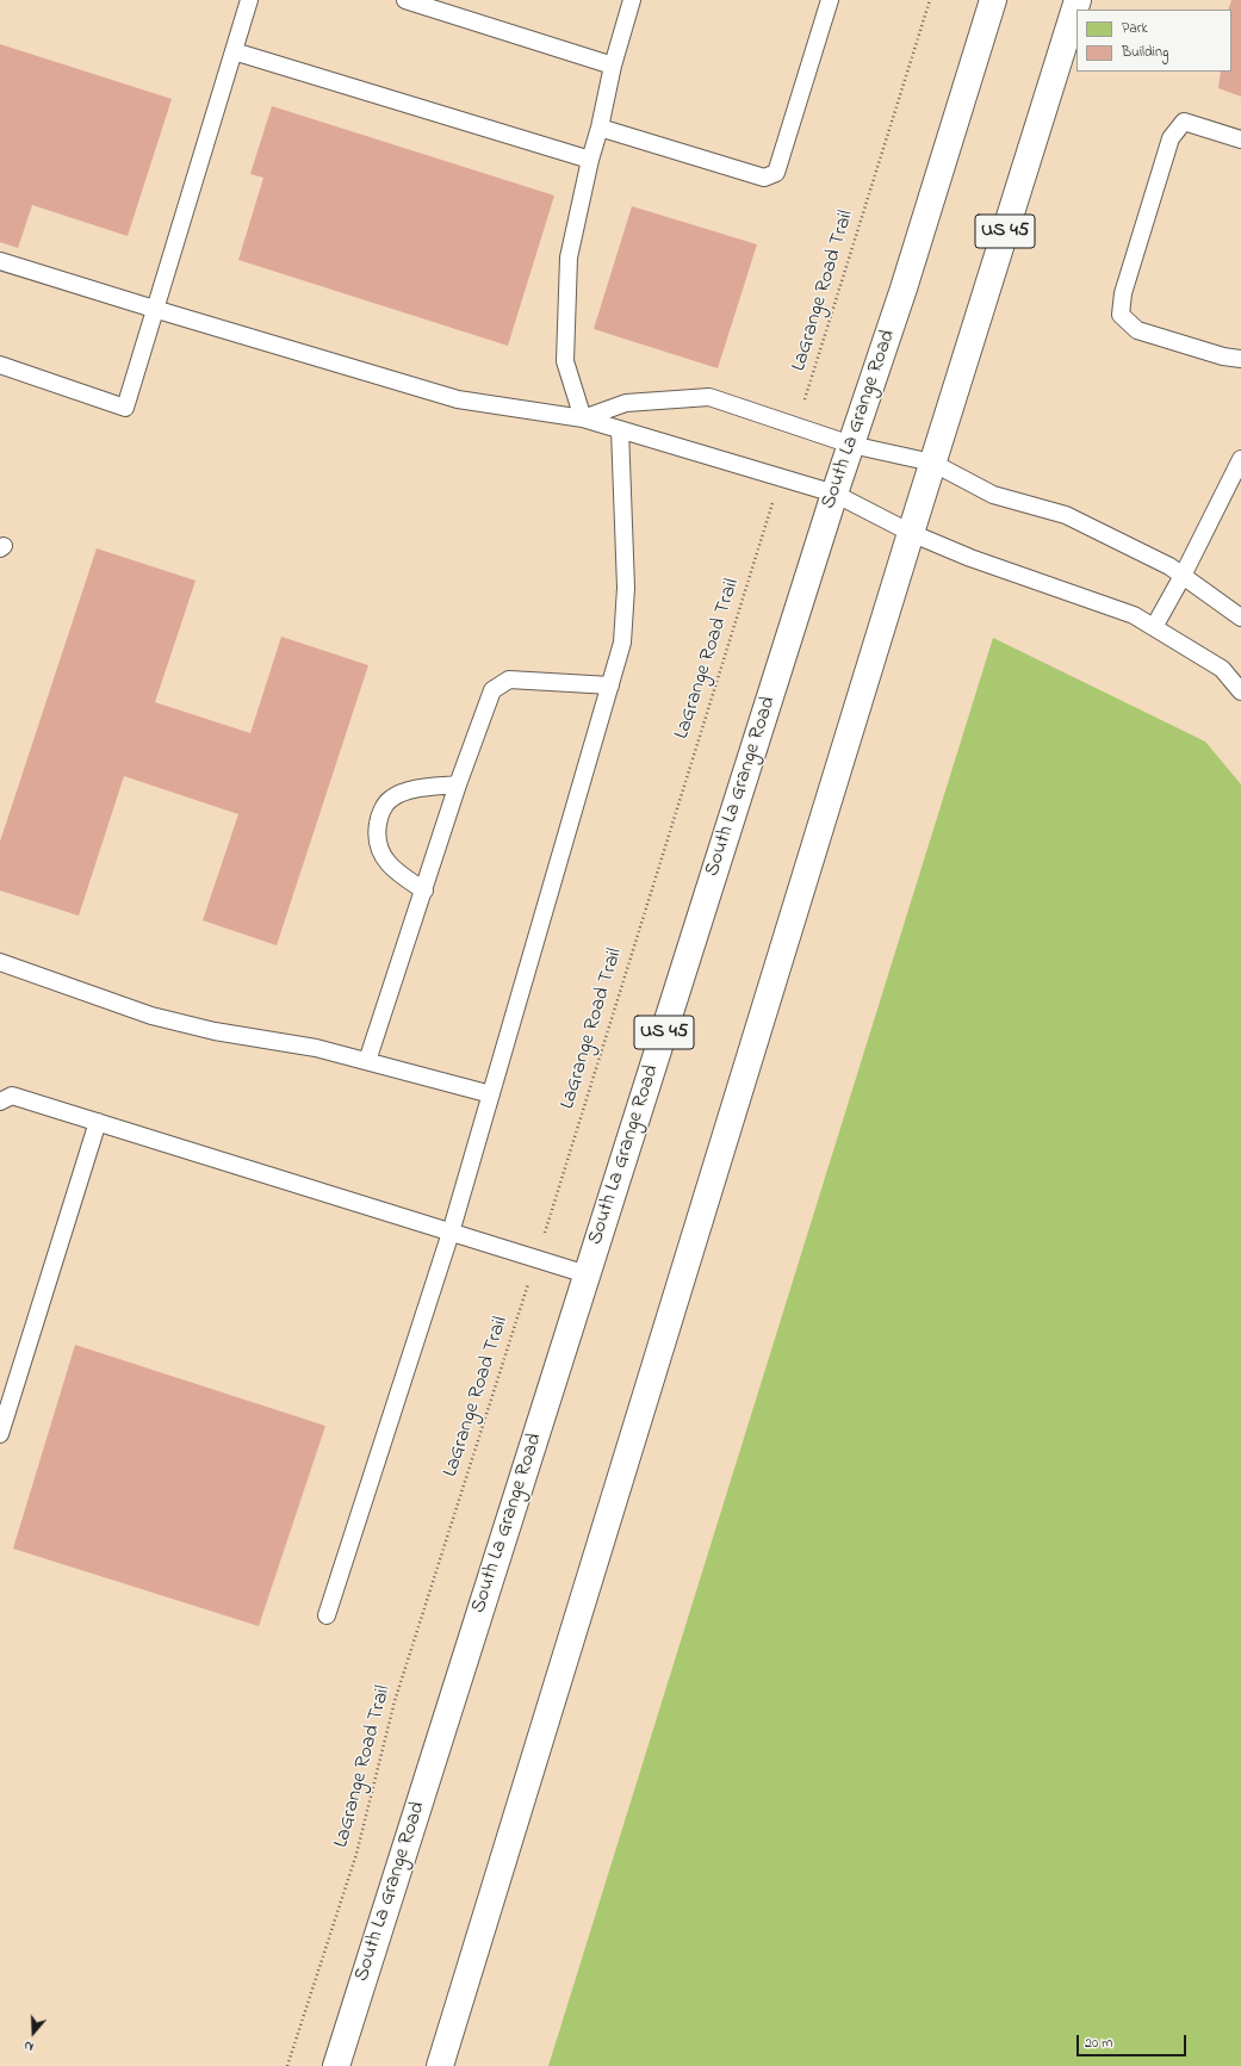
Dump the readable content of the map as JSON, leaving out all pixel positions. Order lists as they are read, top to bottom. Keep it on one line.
{"streets":{"highway":["US 45","South La Grange Road"],"path":["LaGrange Road Trail"]},"legend":["Park","Building"],"scale_bar":"20 m","north":"bottom"}
